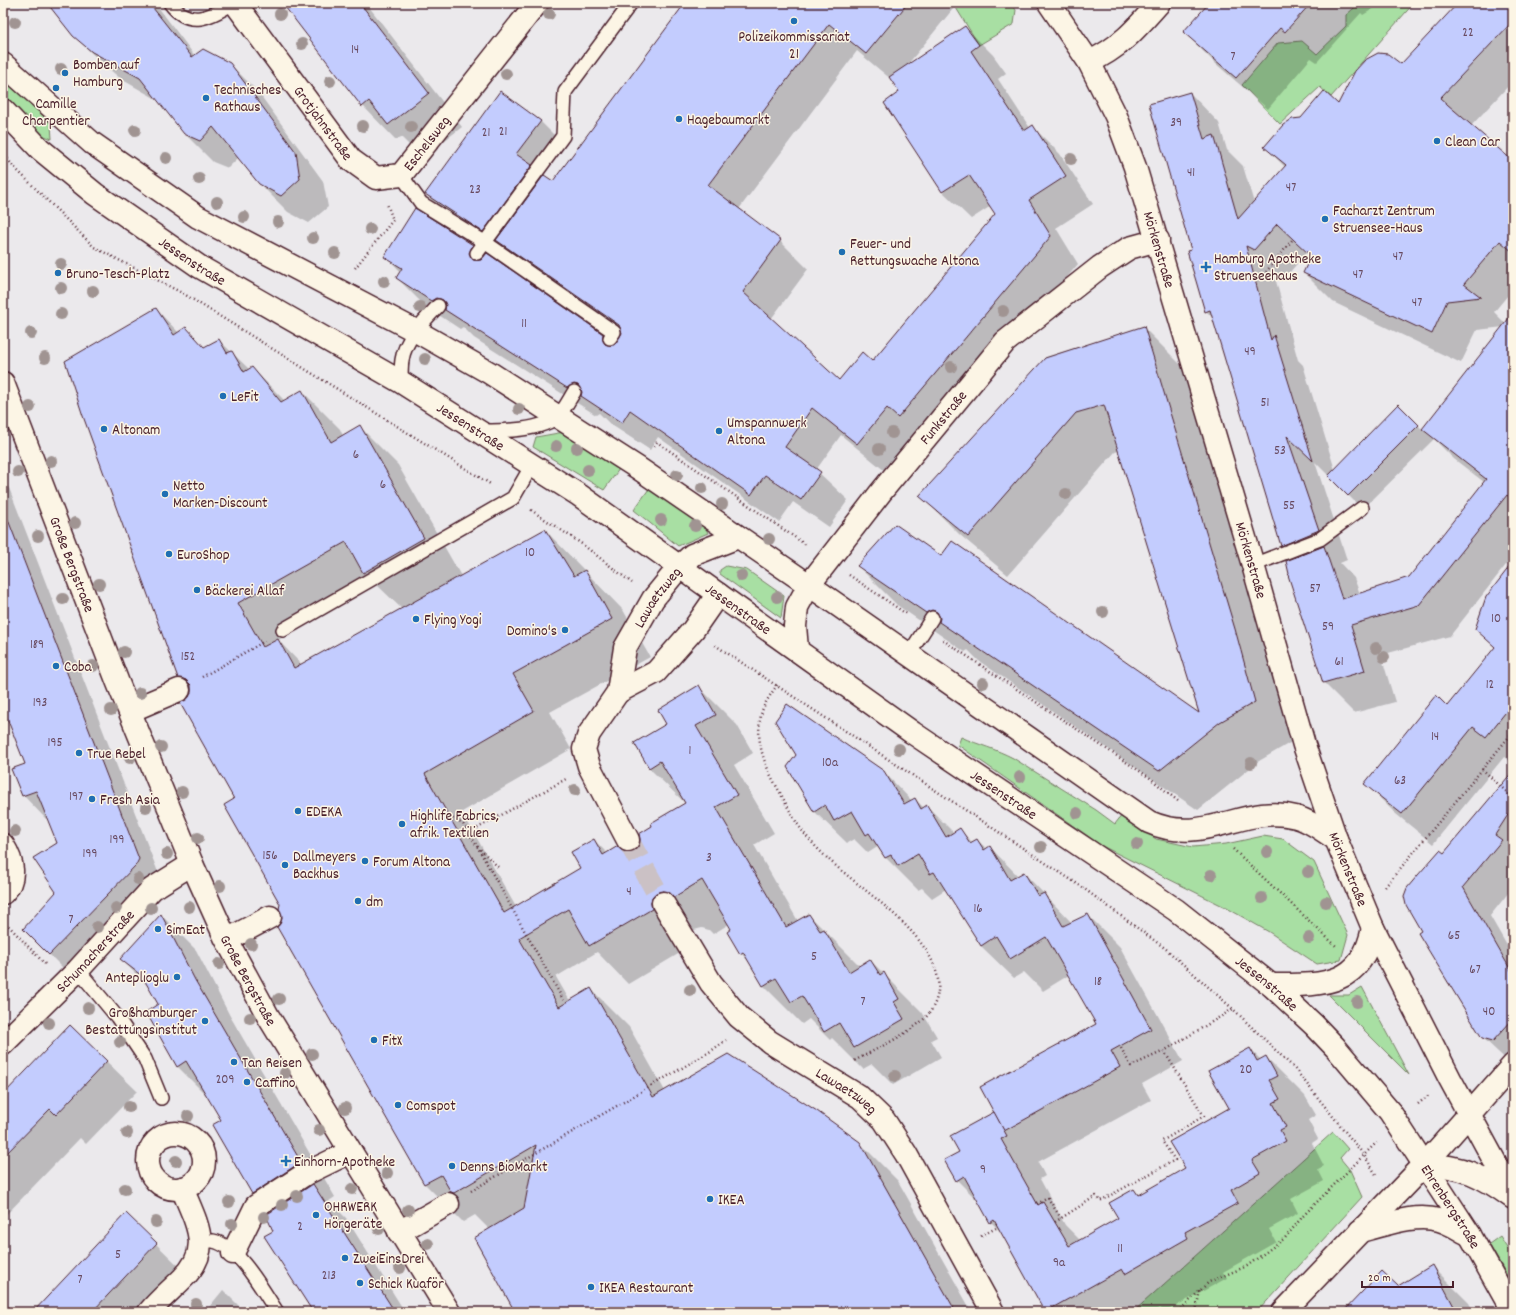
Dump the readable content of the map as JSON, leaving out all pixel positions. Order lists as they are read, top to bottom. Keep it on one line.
{"streets":{"street":["Grotjahnstraße","Eschelsweg","Mörkenstraße","Jessenstraße","Funkstraße","Große Bergstraße","Lawaetzweg","Schumacherstraße","Ehrenbergstraße"]},"crossings":[["Grotjahnstraße","Eschelsweg"],["Mörkenstraße","Funkstraße"],["Mörkenstraße","Ehrenbergstraße"],["Jessenstraße","Funkstraße"],["Jessenstraße","Lawaetzweg"],["Jessenstraße","Ehrenbergstraße"],["Große Bergstraße","Schumacherstraße"]],"places":{"other":["Polizeikommissariat 21","Bomben auf Hamburg","Camille Charpentier","Technisches Rathaus","Hagebaumarkt","Clean Car","Facharzt Zentrum Struensee-Haus","Feuer- und Rettungswache Altona","Bruno-Tesch-Platz","LeFit","Altonam","Umspannwerk Altona","Netto Marken-Discount","EuroShop","Bäckerei Allaf","Flying Yogi","Domino's","Coba","True Rebel","Fresh Asia","EDEKA","Highlife Fabrics, afrik. Textilien","Forum Altona","Dallmeyers Backhus","dm","SimEat","Anteplioglu","Großhamburger Bestattungsinstitut","FitX","Tan Reisen","Caffino","Comspot","Denns BioMarkt","IKEA","OHRWERK Hörgeräte","ZweiEinsDrei","Schick Kuaför","IKEA Restaurant"],"health":["Hamburg Apotheke Struenseehaus","Einhorn-Apotheke"]},"house_numbers":["22","14","7","39","21","21","41","47","23","47","47","47","11","49","51","53","6","6","55","10","57","10","59","189","152","61","12","193","14","195","1","10a","63","197","199","199","156","3","4","16","7","65","5","67","18","7","40","20","209","9","2","11","5","9a","213","7"],"scale_bar":"20 m"}
